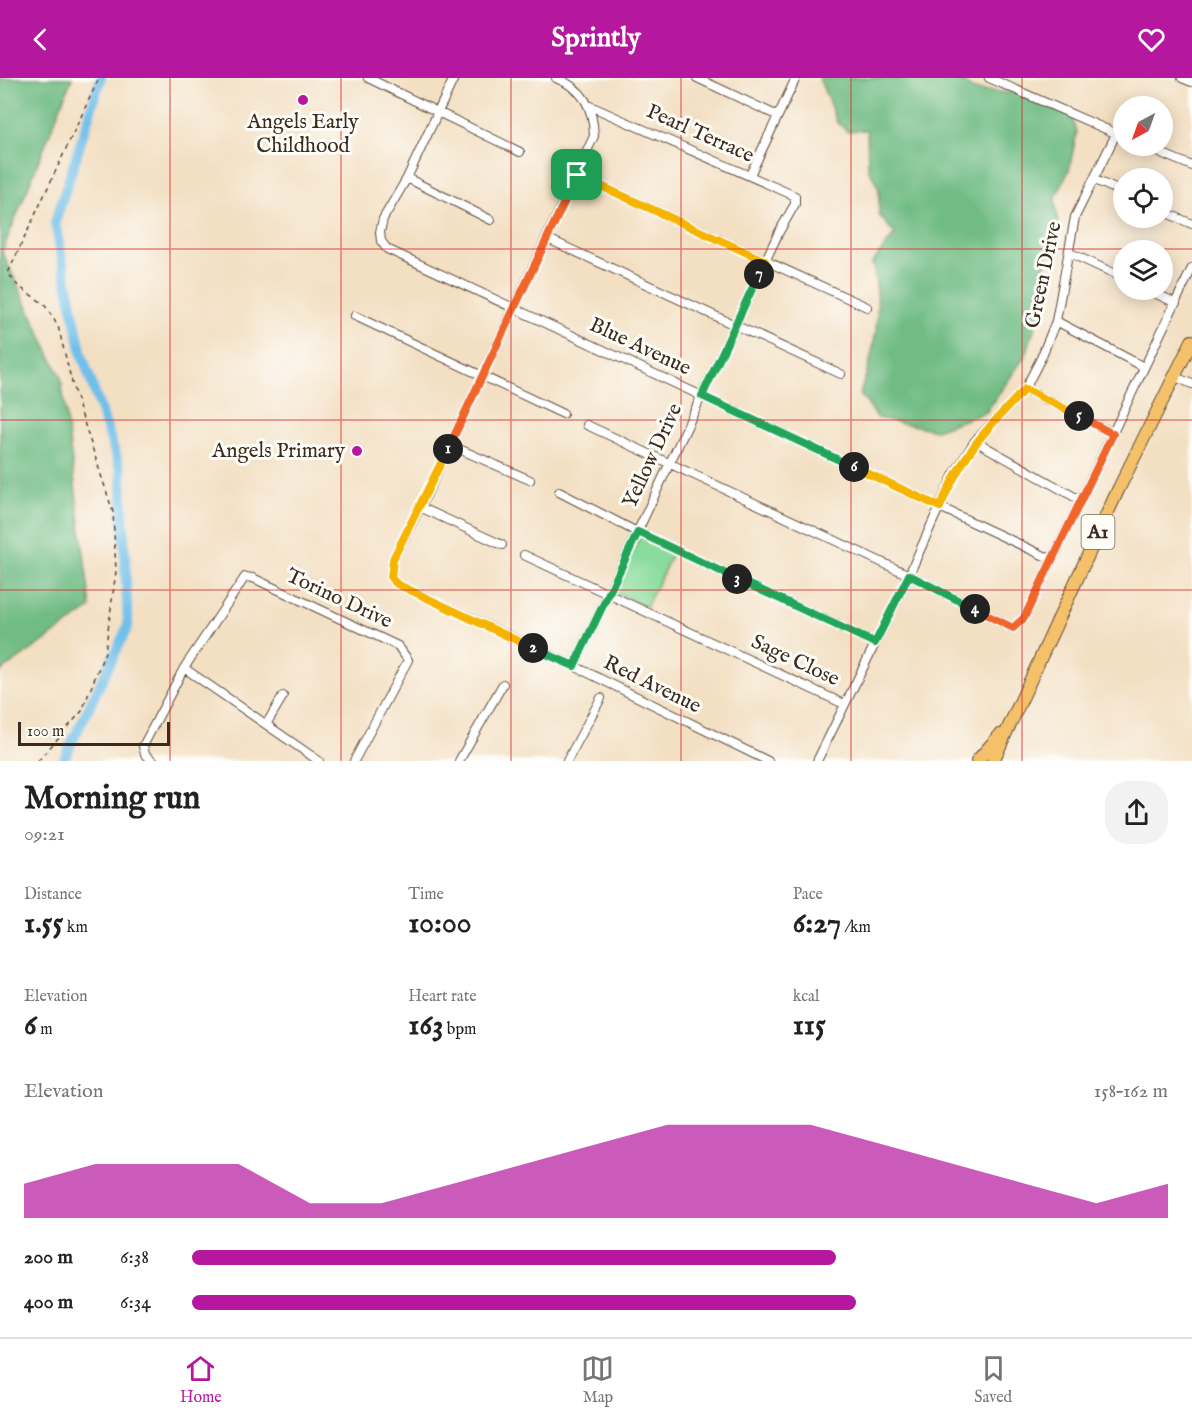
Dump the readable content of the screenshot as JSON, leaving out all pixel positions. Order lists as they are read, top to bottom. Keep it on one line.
{"streets":{"main road":["A1"],"street":["Pearl Terrace","Green Drive","Blue Avenue","Yellow Drive","Torino Drive","Sage Close","Red Avenue"]},"crossings":[["Pearl Terrace","Yellow Drive"],["Green Drive","Blue Avenue"],["Green Drive","Sage Close"],["Blue Avenue","Yellow Drive"],["Yellow Drive","Sage Close"],["Yellow Drive","Red Avenue"]],"places":["Angels Early Childhood","Angels Primary"],"scale_bar":"100 m","north":"bottom left","page":{"header":"Sprintly","pins":["7","5","1","6","3","4","2"],"scale":"100 m","heading":["Morning run","09:21"],"stats":[["Distance","1.55 km"],["Time","10:00"],["Pace","6:27 /km"],["Elevation","6 m"],["Heart rate","163 bpm"],["kcal","115"]],"chart":["Elevation","158–162 m"],"list":[{"name":"200 m","note":"6:38"},{"name":"400 m","note":"6:34"}],"tabs":["Home","Map","Saved"]}}
